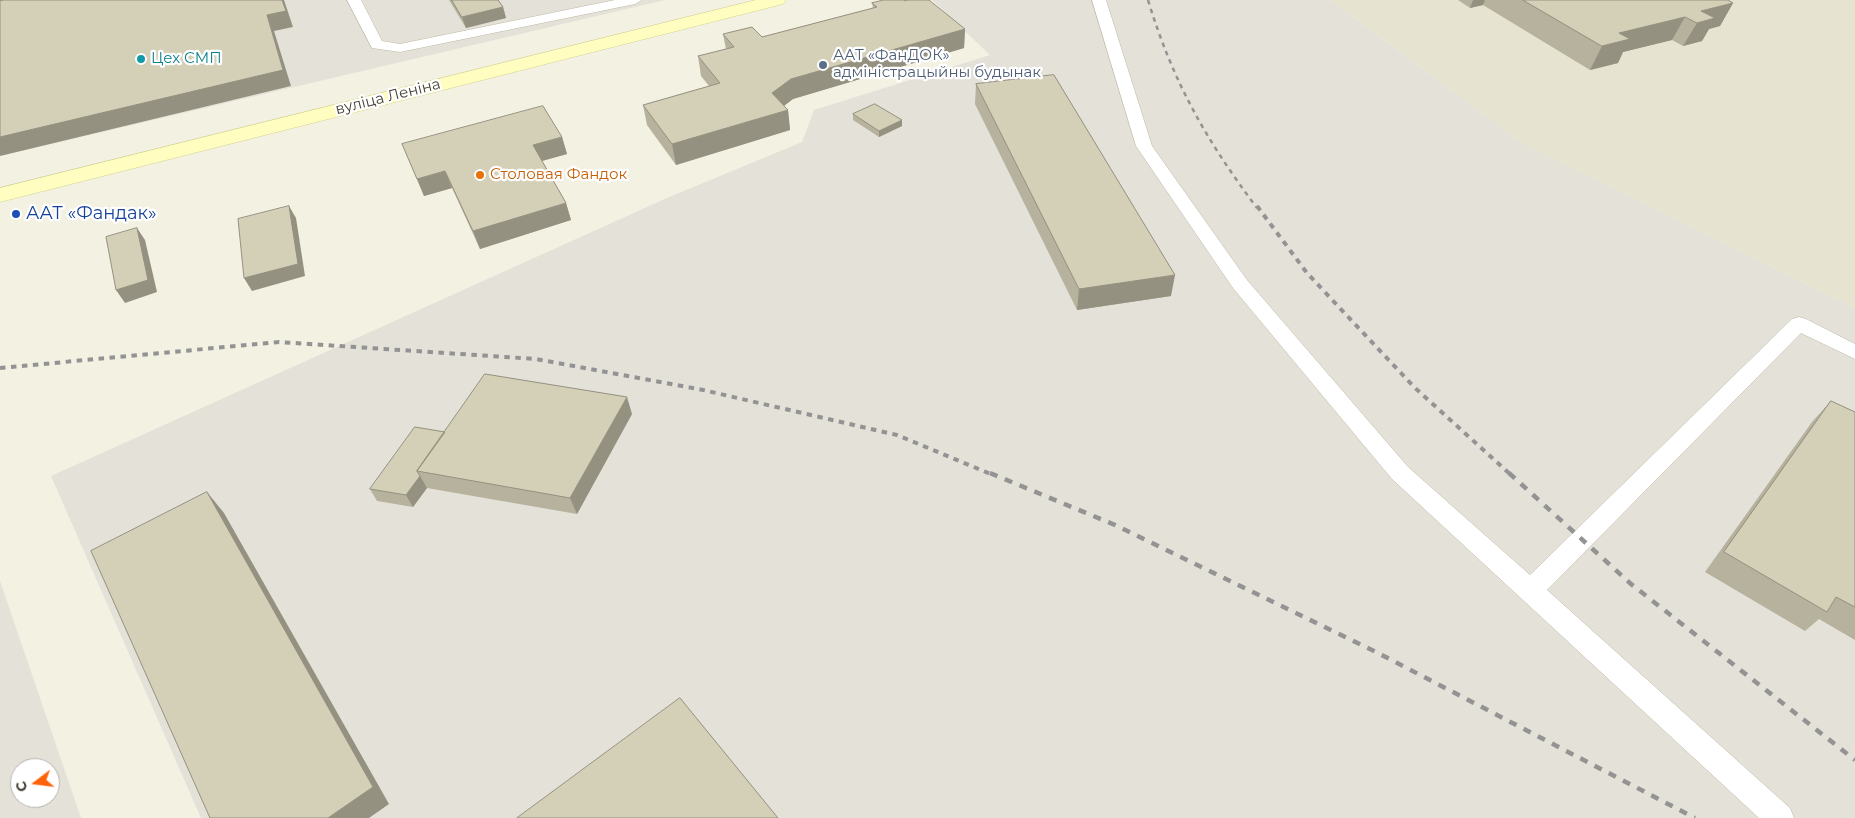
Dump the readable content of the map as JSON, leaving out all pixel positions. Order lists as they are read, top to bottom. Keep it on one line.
{"streets":{"main road":["вуліца Леніна"]},"places":["Цех СМП","ААТ «ФанДОК» адміністрацыйны будынак","Столовая Фандок","ААТ «Фандак»"],"north":"left"}
